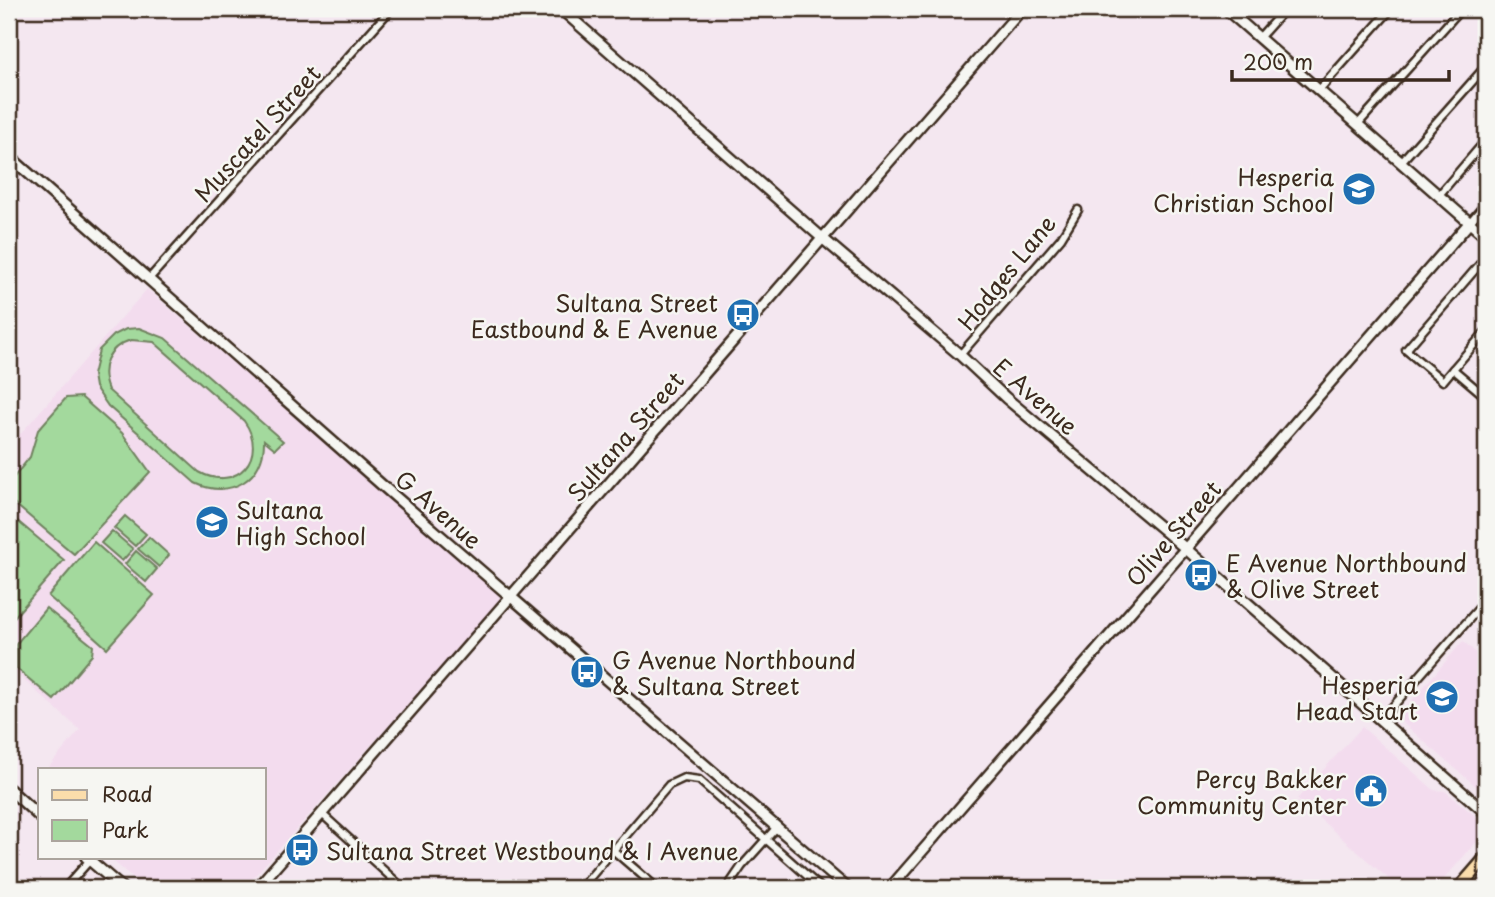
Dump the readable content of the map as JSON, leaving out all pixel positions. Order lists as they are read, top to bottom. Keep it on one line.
{"streets":{"street":["Muscatel Street","Hodges Lane","E Avenue","Sultana Street","G Avenue","Olive Street"]},"crossings":[["Muscatel Street","G Avenue"],["Hodges Lane","E Avenue"],["E Avenue","Sultana Street"],["E Avenue","Olive Street"],["Sultana Street","G Avenue"]],"places":{"school or university":["Hesperia Christian School","Sultana High School","Hesperia Head Start"],"bus stop":["Sultana Street Eastbound & E Avenue","E Avenue Northbound & Olive Street","G Avenue Northbound & Sultana Street","Sultana Street Westbound & I Avenue"],"public building":["Percy Bakker Community Center"]},"legend":["Road","Park"],"scale_bar":"200 m"}
